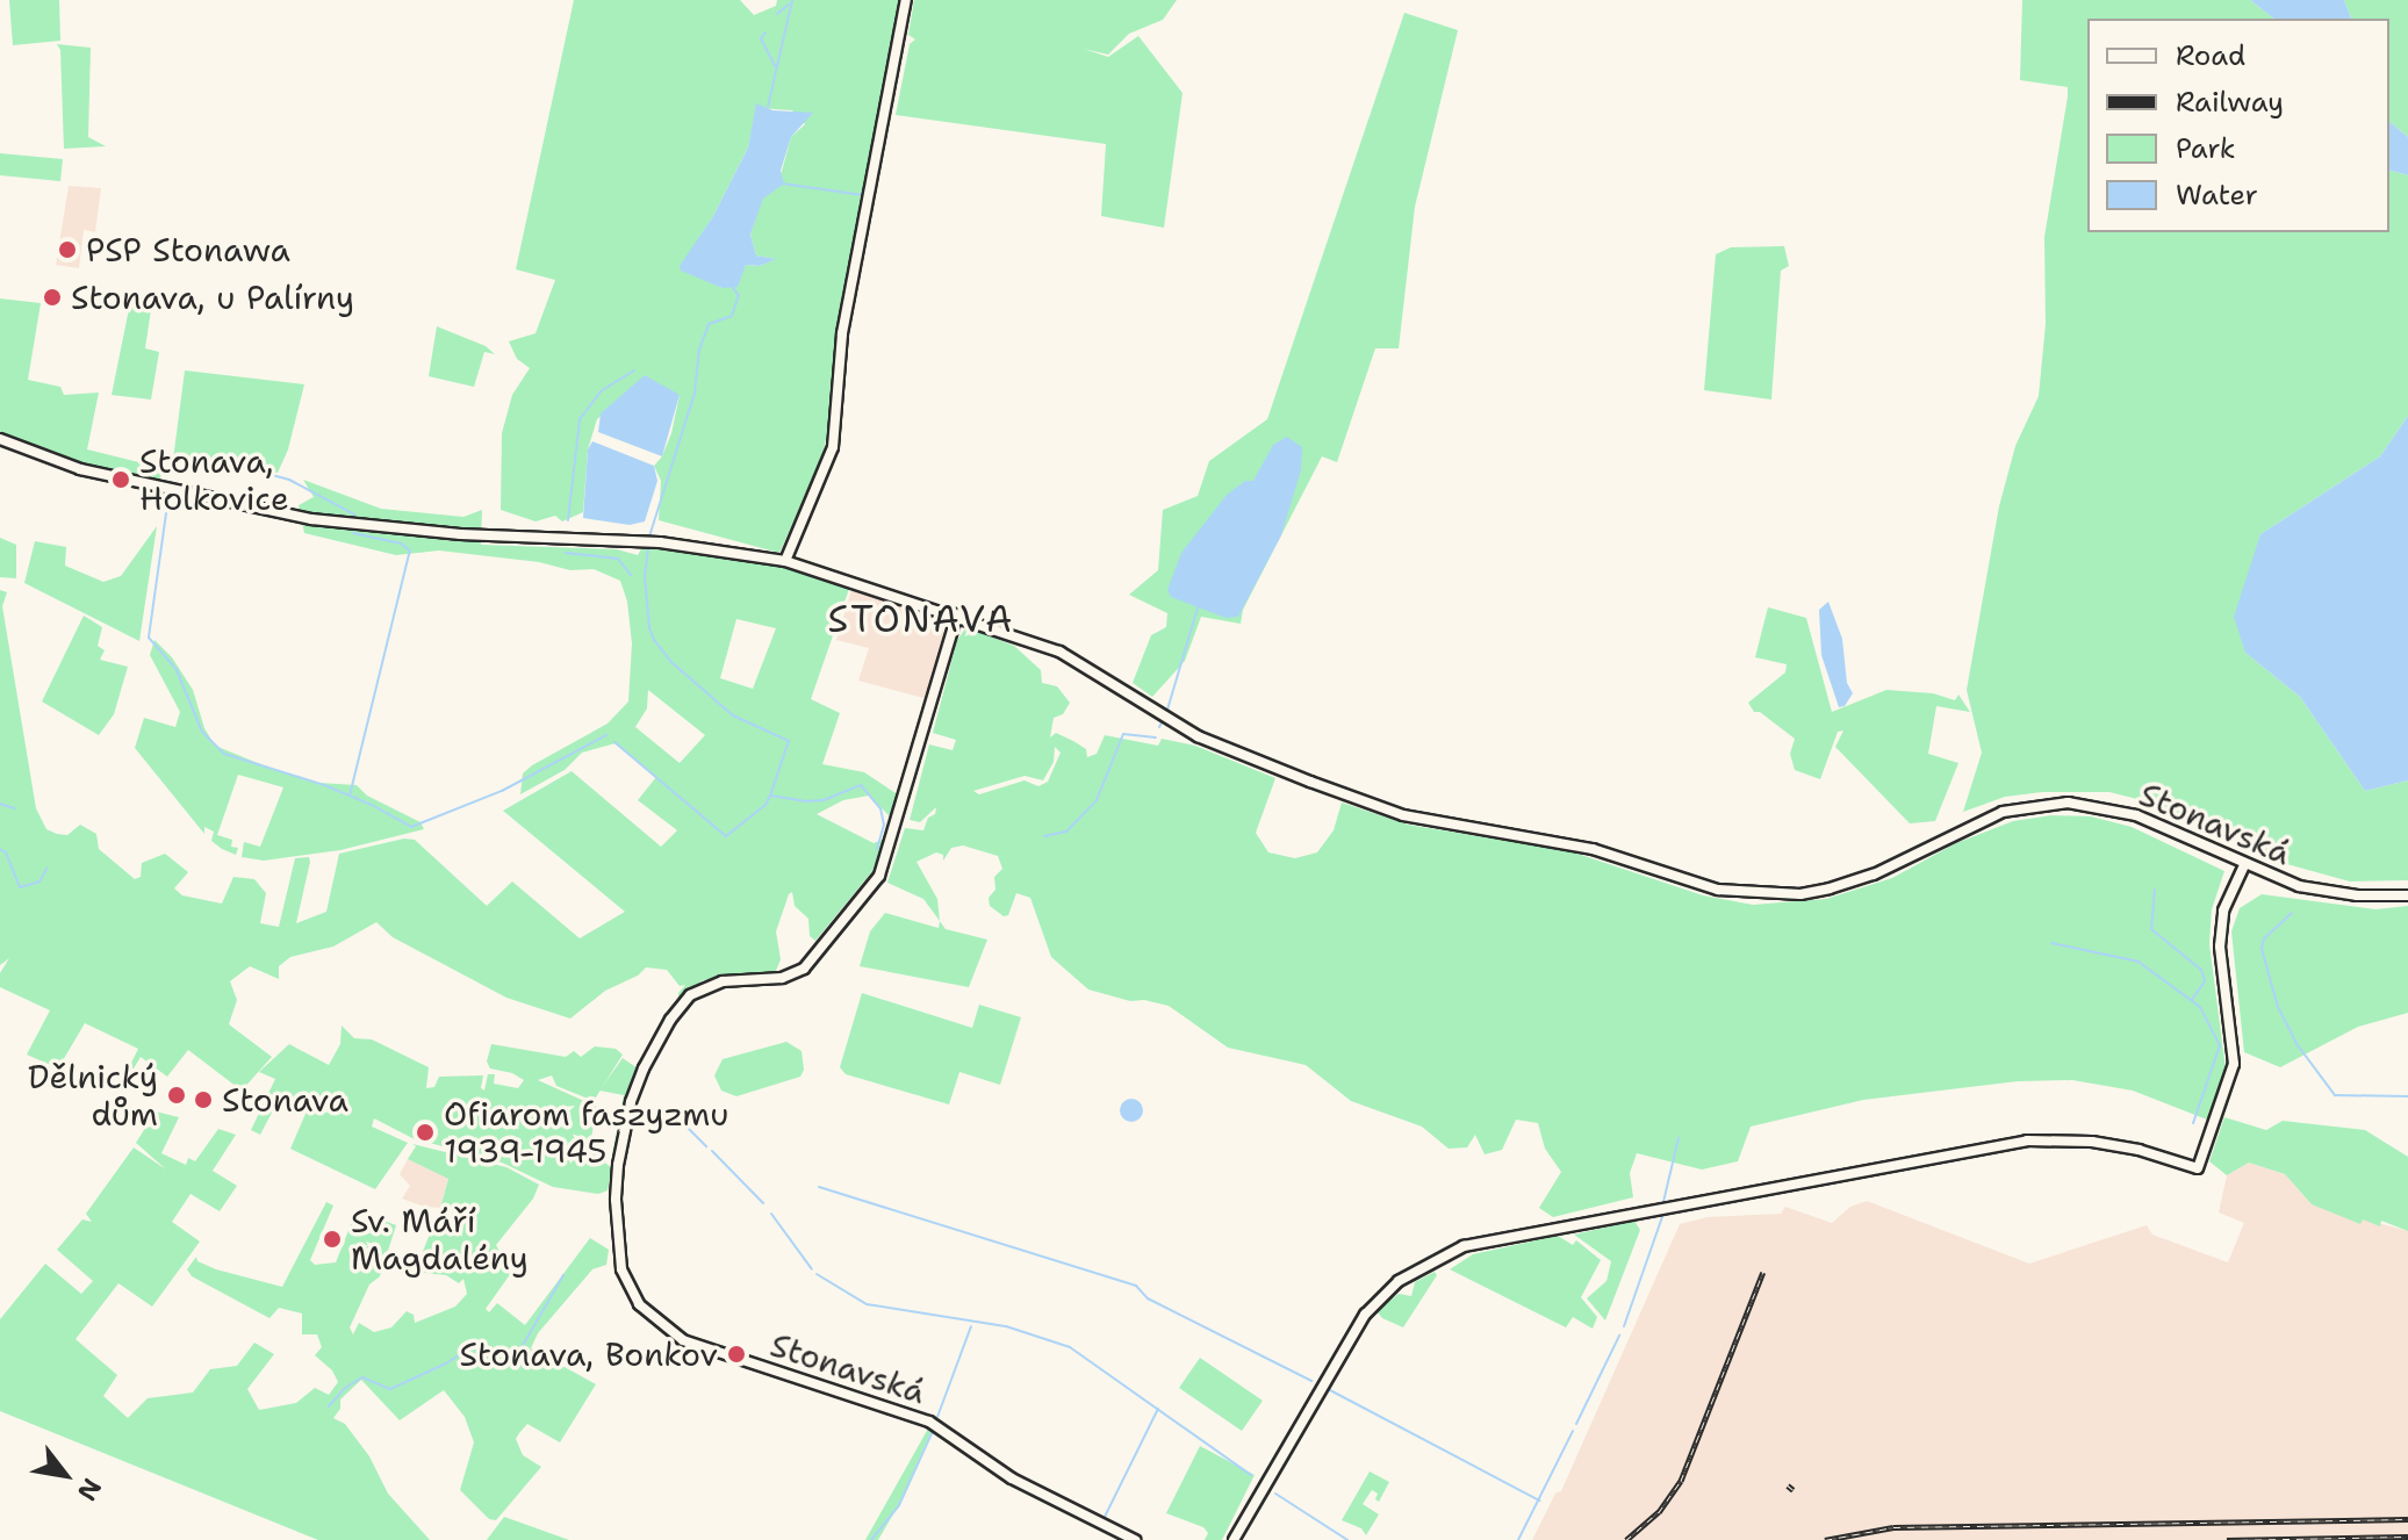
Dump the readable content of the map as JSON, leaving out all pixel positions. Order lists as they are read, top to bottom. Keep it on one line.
{"streets":{"street":["Stonavská"]},"districts":["STONAVA"],"places":["PSP Stonawa","Stonava, u Palírny","Stonava, Holkovice","Dělnický dům","Stonava","Ofiarom faszyzmu 1939-1945","Sv. Máří Magdalény","Stonava, Bonkov"],"legend":["Road","Railway","Park","Water"],"north":"bottom right"}
